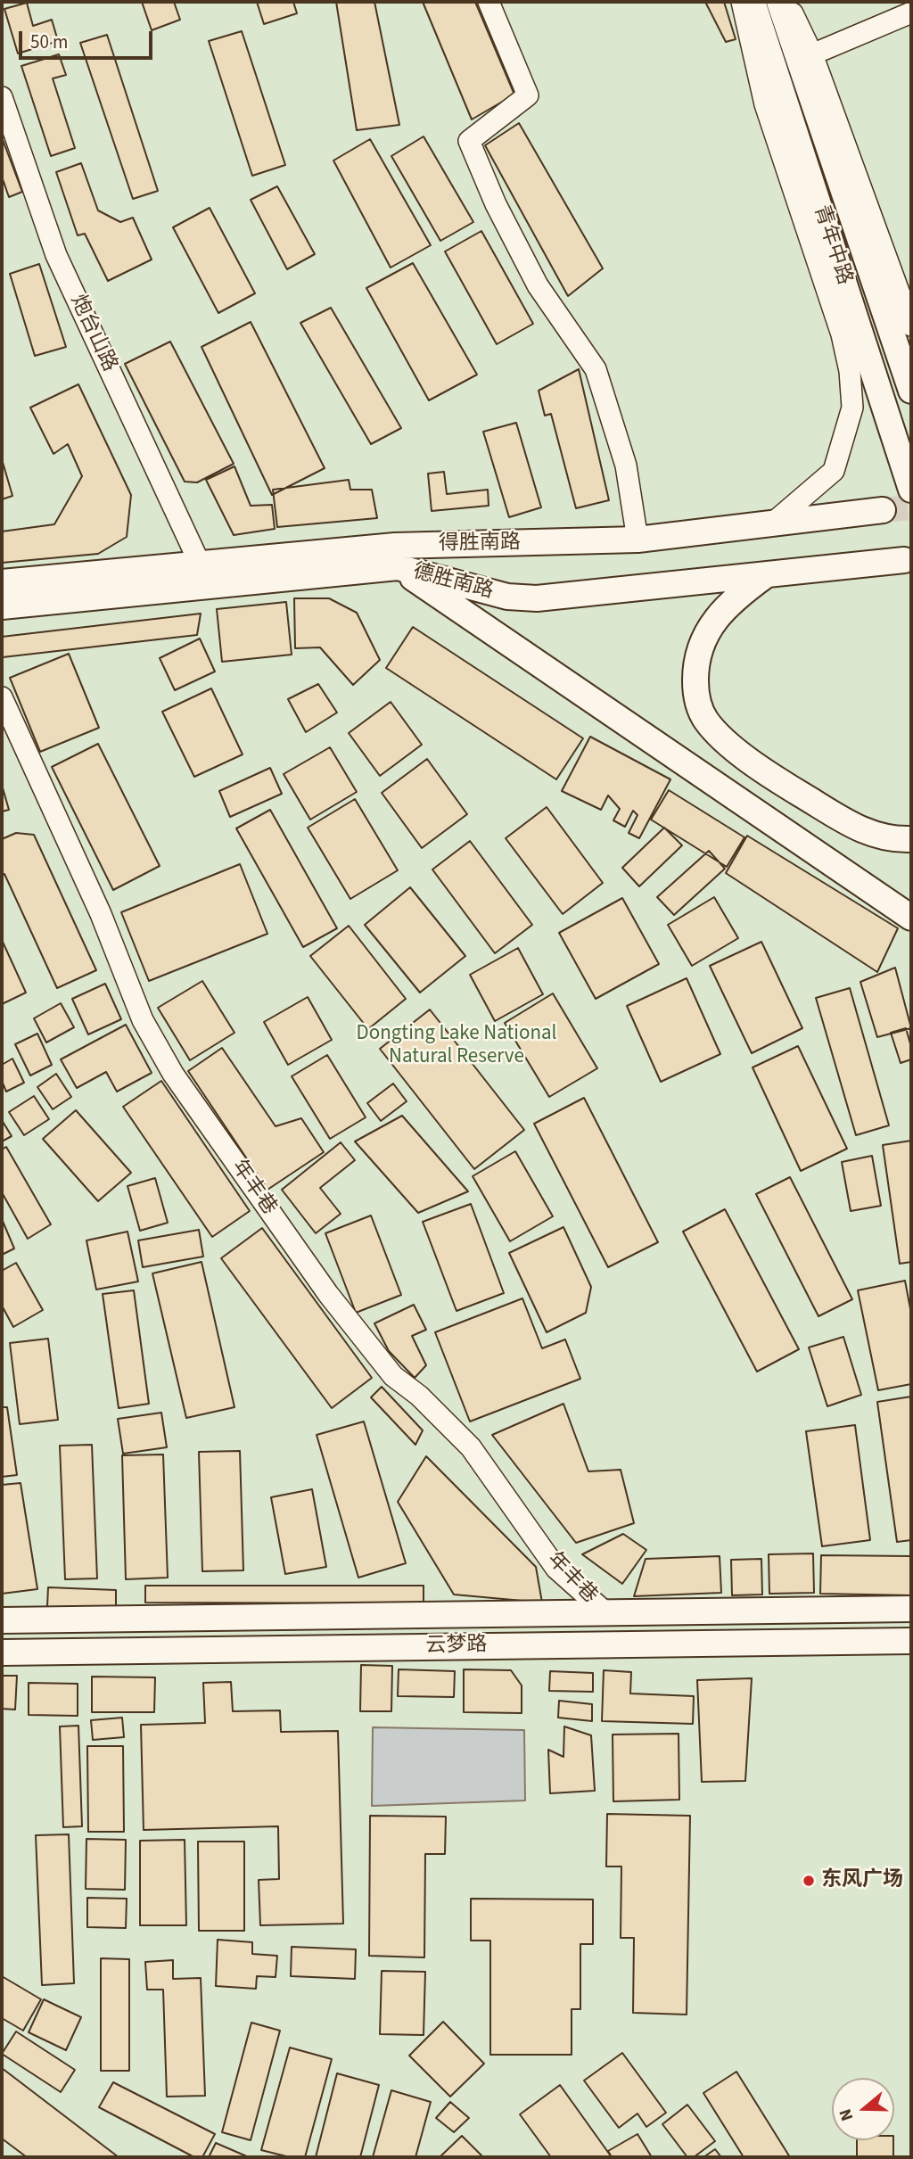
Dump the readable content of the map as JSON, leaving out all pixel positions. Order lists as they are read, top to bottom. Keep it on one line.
{"streets":{"main road":["青年中路","得胜南路","德胜南路","云梦路"],"street":["炮台山路","年丰巷"]},"crossings":[["炮台山路","得胜南路"]],"parks":["Dongting Lake National Natural Reserve"],"places":["东风广场"],"scale_bar":"50 m","north":"left"}
